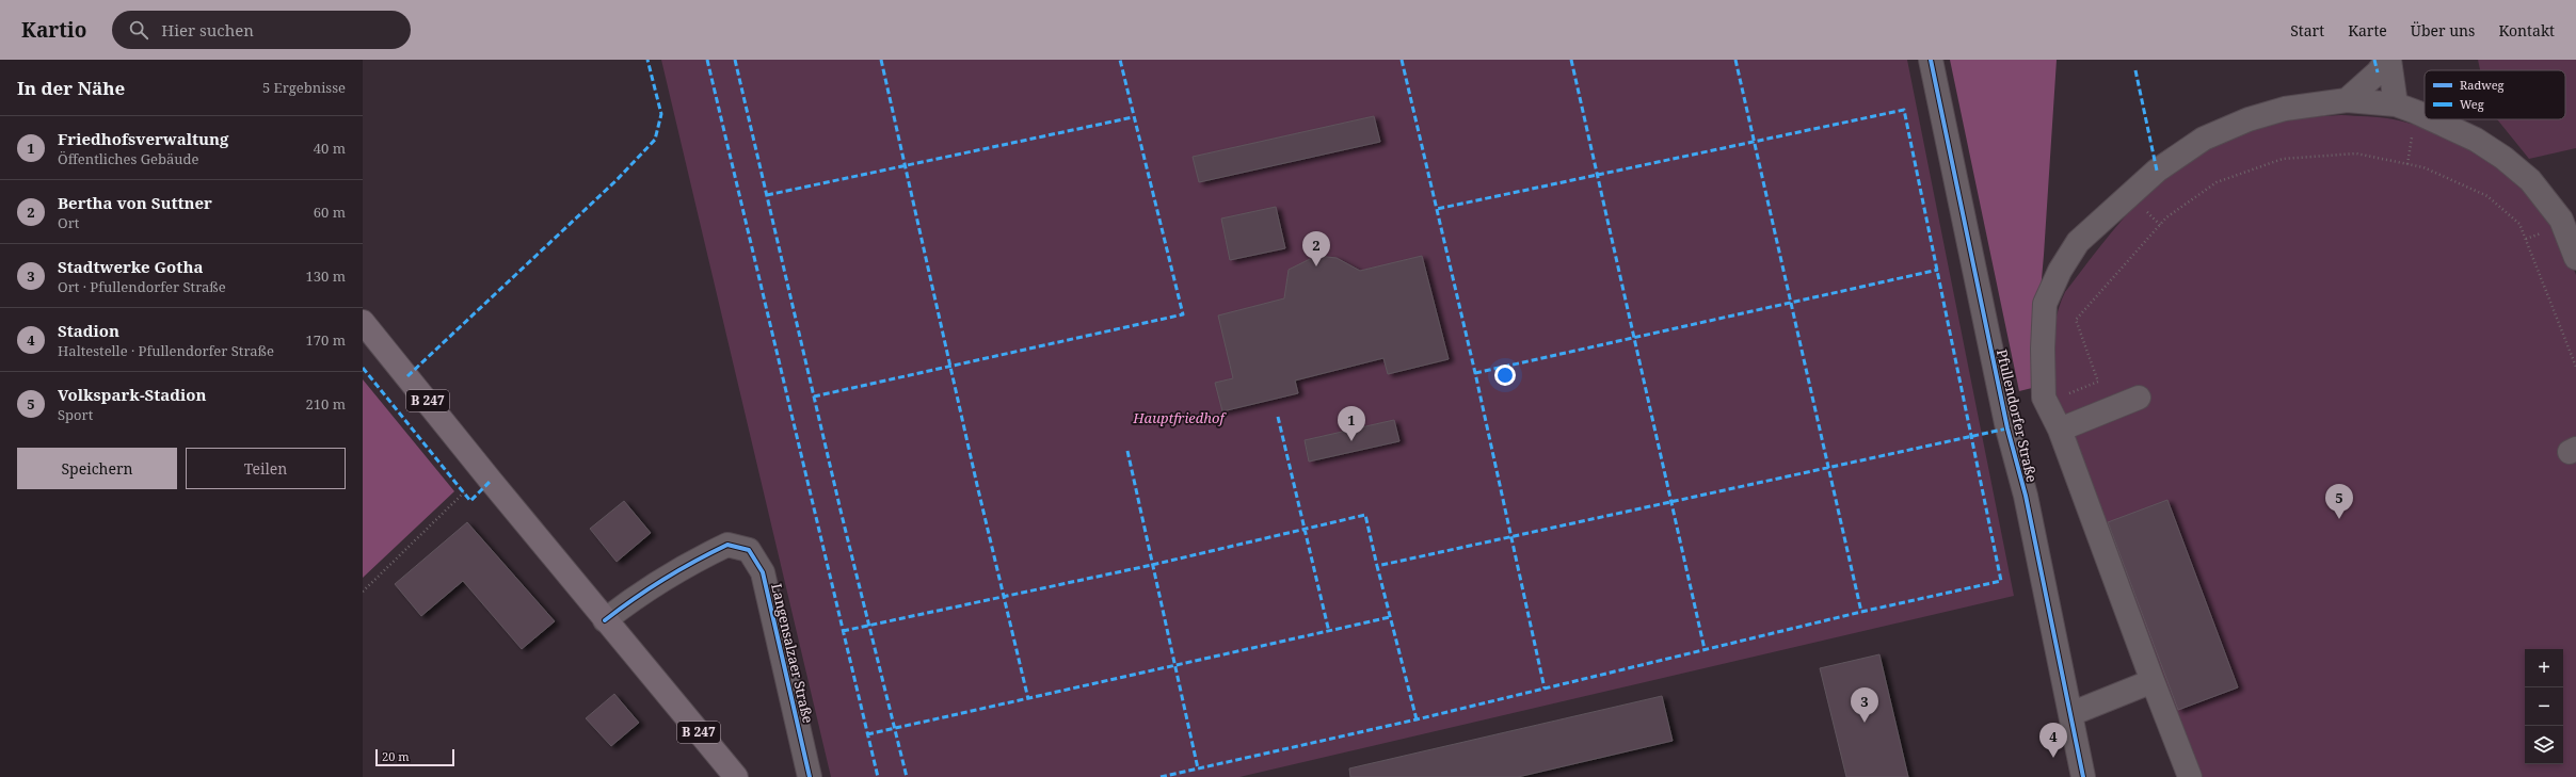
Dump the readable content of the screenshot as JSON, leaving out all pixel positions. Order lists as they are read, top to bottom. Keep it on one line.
{"streets":{"main road":["B 247"],"street":["Pfullendorfer Straße","Langensalzaer Straße"]},"crossings":[["B 247","Langensalzaer Straße"]],"parks":["Hauptfriedhof"],"legend":["Radweg","Weg"],"scale_bar":"20 m","page":{"header":"Kartio","search":"Hier suchen","nav":["Start","Karte","Über uns","Kontakt"],"heading":["In der Nähe","5 Ergebnisse"],"list":[{"mark":"1","name":"Friedhofsverwaltung","note":"Öffentliches Gebäude","value":"40 m"},{"mark":"2","name":"Bertha von Suttner","note":"Ort","value":"60 m"},{"mark":"3","name":"Stadtwerke Gotha","note":"Ort · Pfullendorfer Straße","value":"130 m"},{"mark":"4","name":"Stadion","note":"Haltestelle · Pfullendorfer Straße","value":"170 m"},{"mark":"5","name":"Volkspark-Stadion","note":"Sport","value":"210 m"}],"pins":["2","1","5","3","4"],"buttons":["Speichern","Teilen"],"map_buttons":["+","−"],"scale":"20 m"}}
